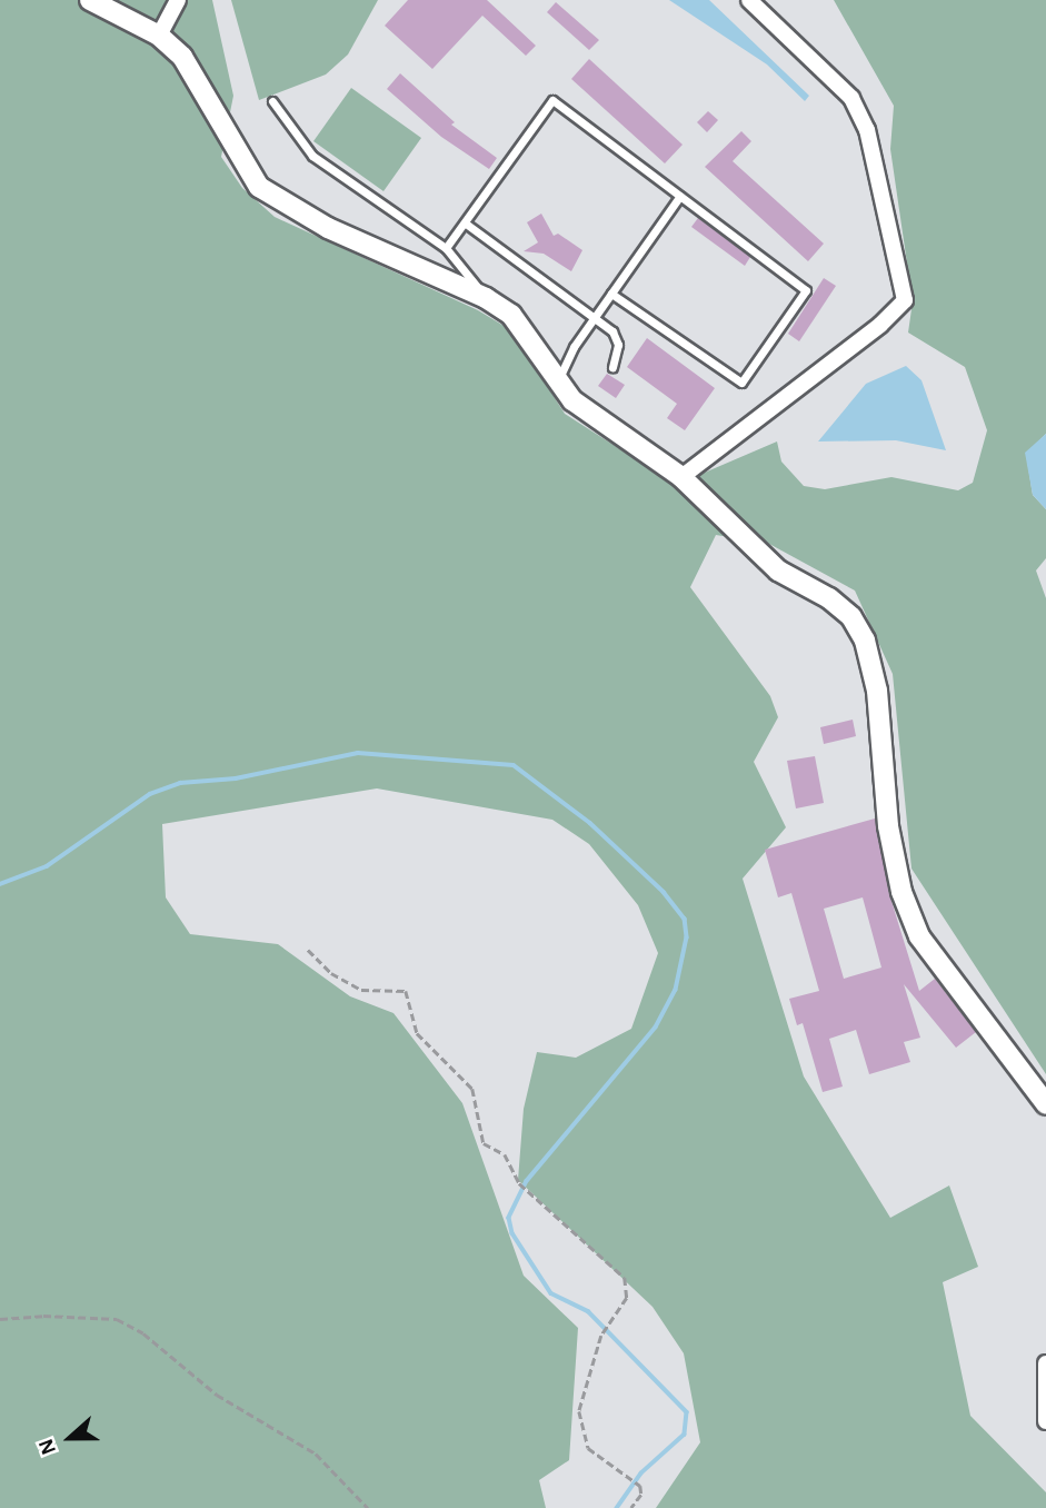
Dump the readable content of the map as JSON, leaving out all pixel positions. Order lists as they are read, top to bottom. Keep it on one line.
{"north":"left"}
